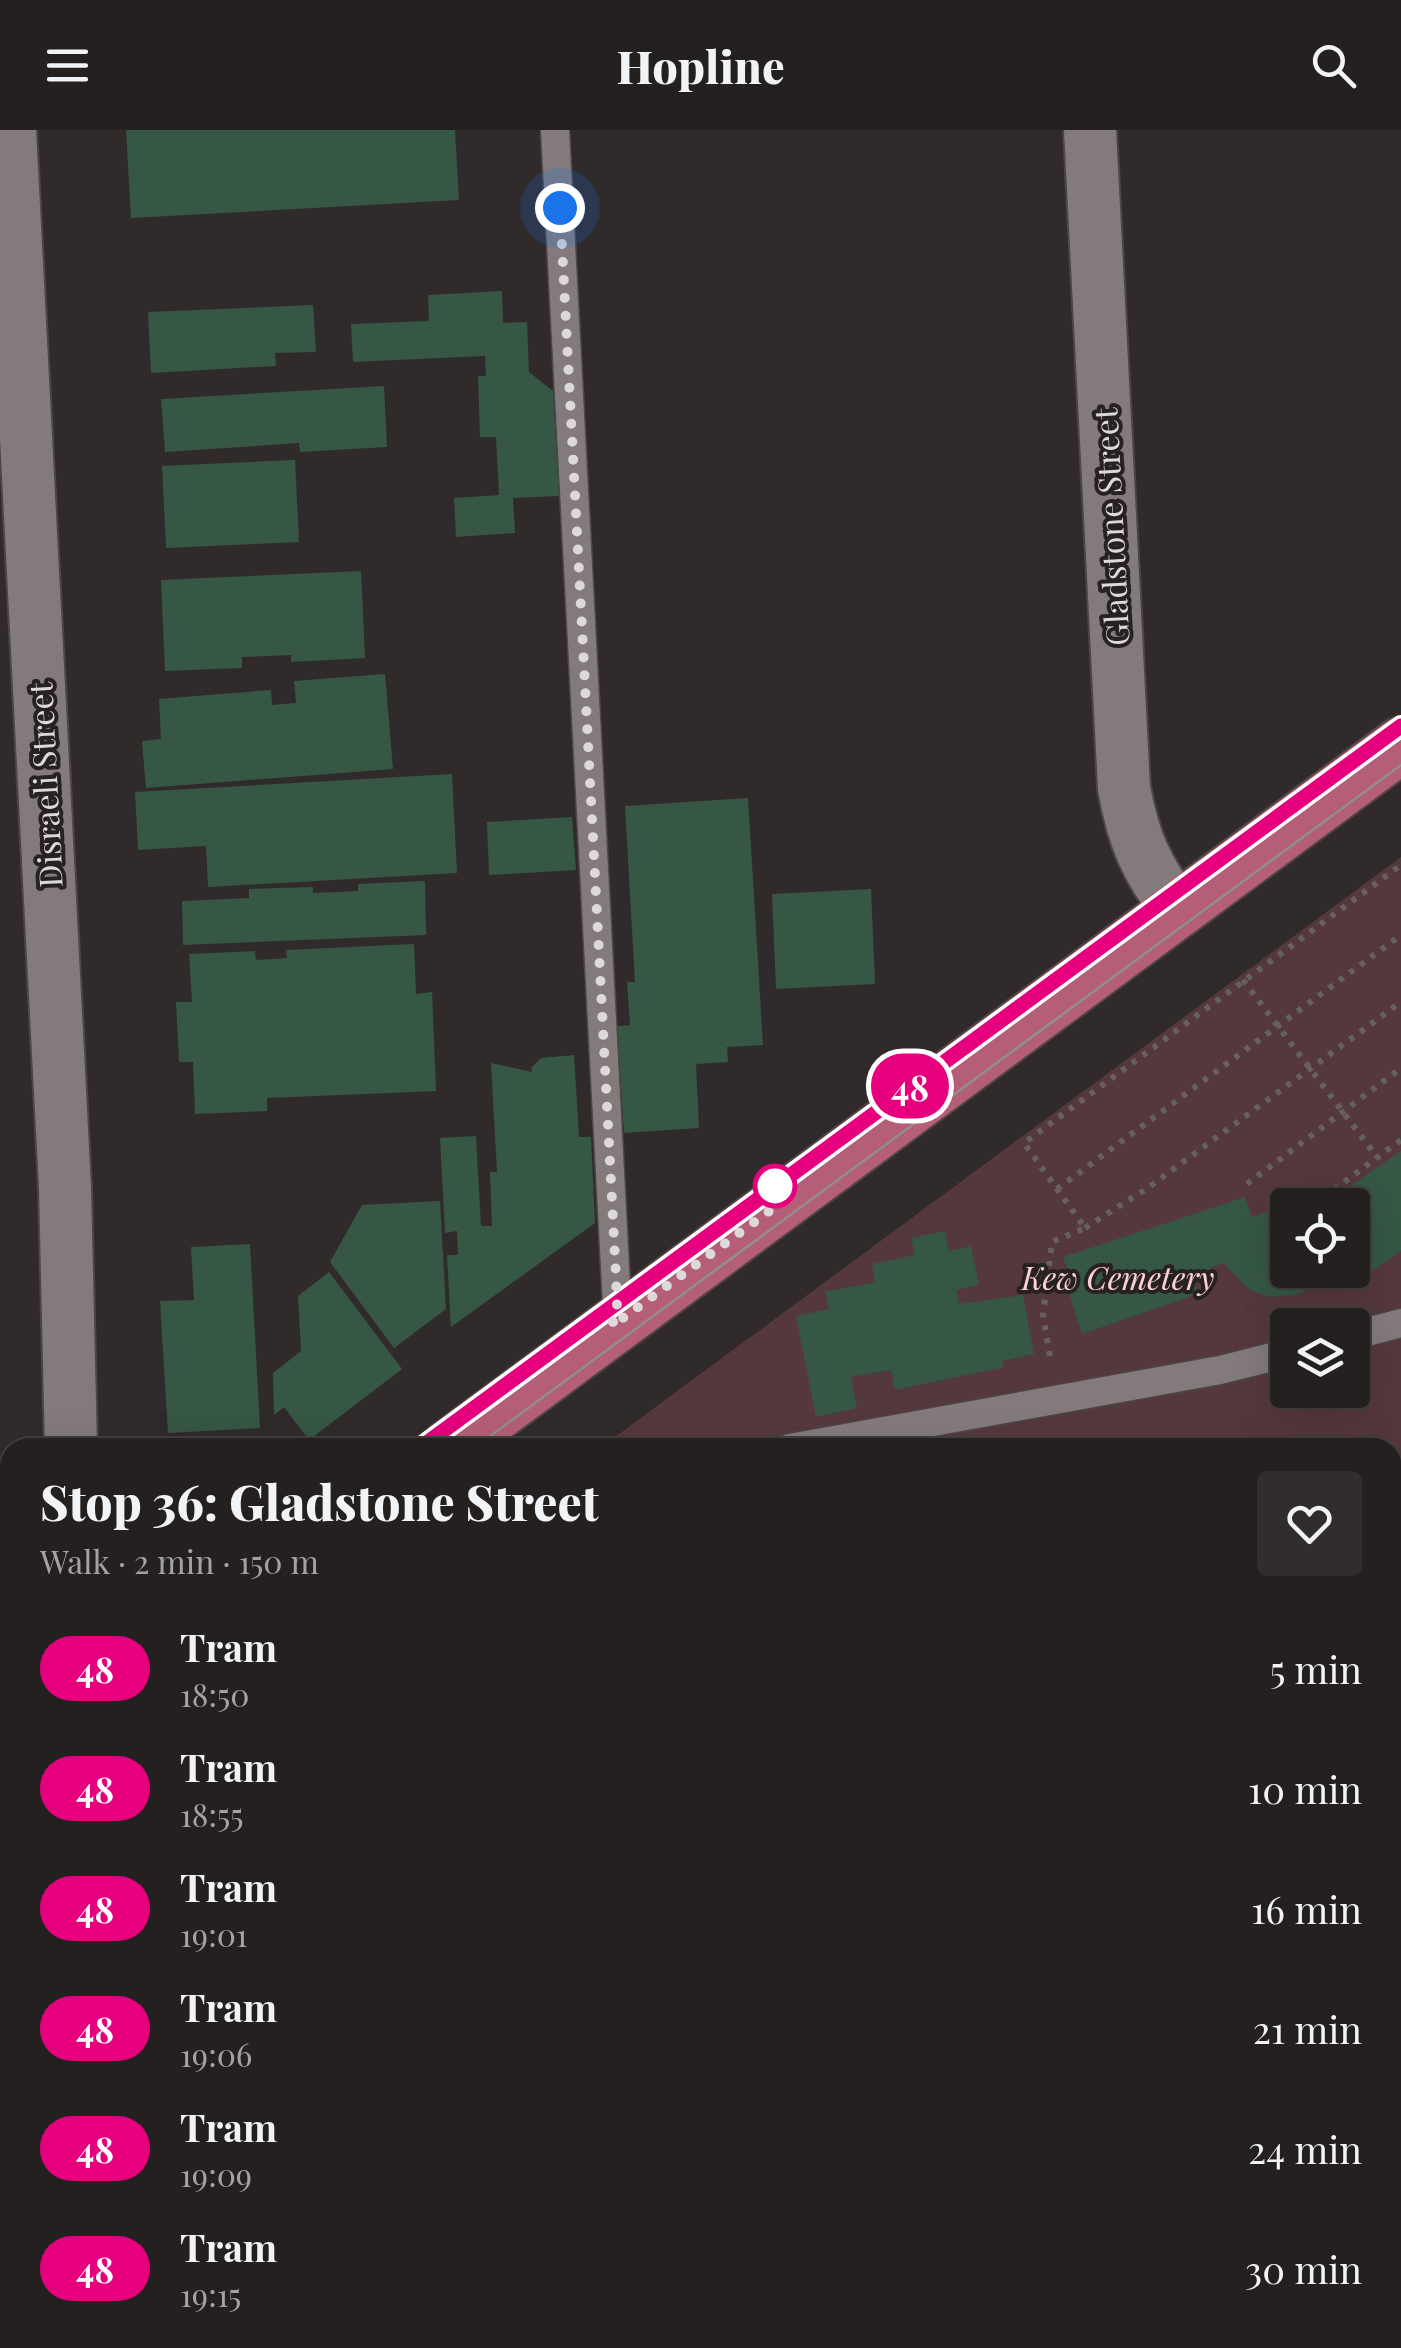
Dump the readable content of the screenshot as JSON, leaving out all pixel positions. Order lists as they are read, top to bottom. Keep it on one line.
{"streets":{"street":["Gladstone Street","Disraeli Street"]},"parks":["Kew Cemetery"],"lines":["tram line 48"],"page":{"header":"Hopline","on_map":"48","heading":["Stop 36: Gladstone Street","Walk · 2 min · 150 m"],"list":[{"mark":"48","name":"Tram","note":"18:50","value":"5 min"},{"mark":"48","name":"Tram","note":"18:55","value":"10 min"},{"mark":"48","name":"Tram","note":"19:01","value":"16 min"},{"mark":"48","name":"Tram","note":"19:06","value":"21 min"},{"mark":"48","name":"Tram","note":"19:09","value":"24 min"},{"mark":"48","name":"Tram","note":"19:15","value":"30 min"}]}}
